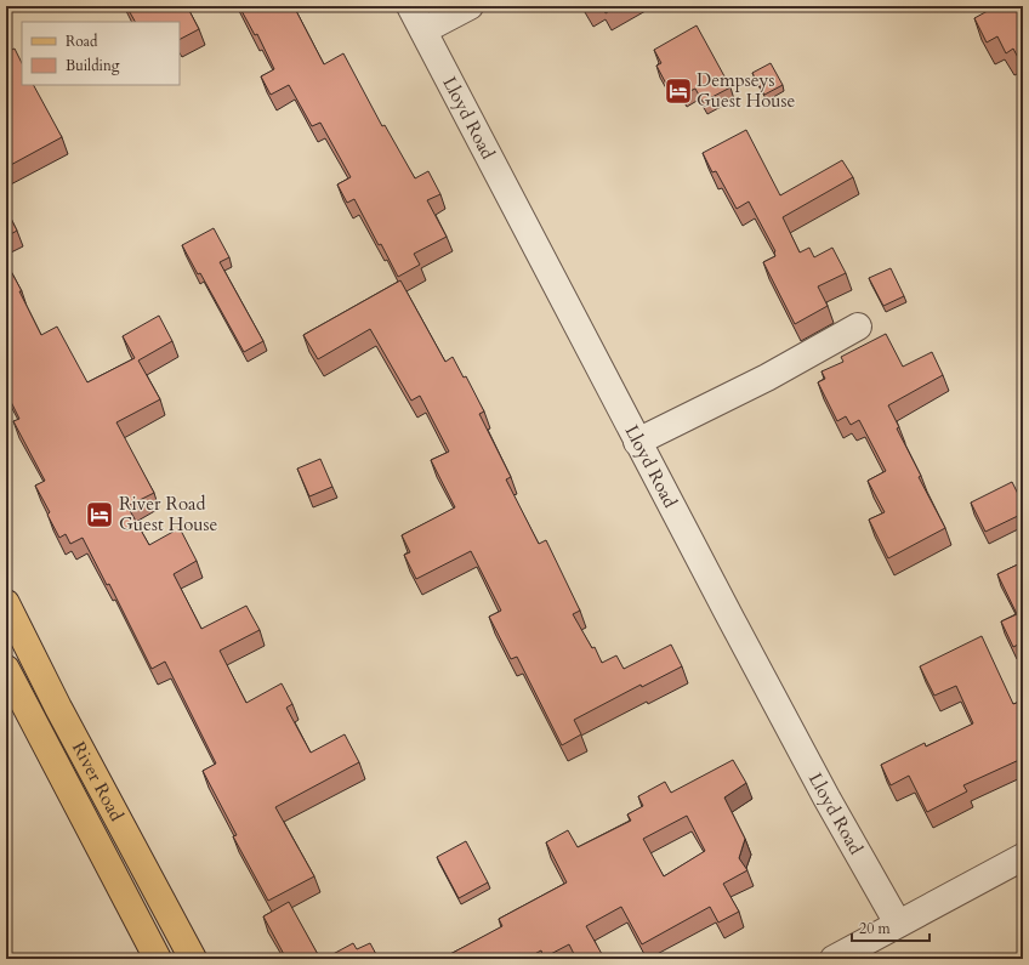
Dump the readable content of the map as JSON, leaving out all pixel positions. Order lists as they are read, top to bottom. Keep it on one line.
{"streets":{"main road":["River Road"],"street":["Lloyd Road"]},"places":{"hotel":["Dempseys Guest House","River Road Guest House"]},"legend":["Road","Building"],"scale_bar":"20 m"}
